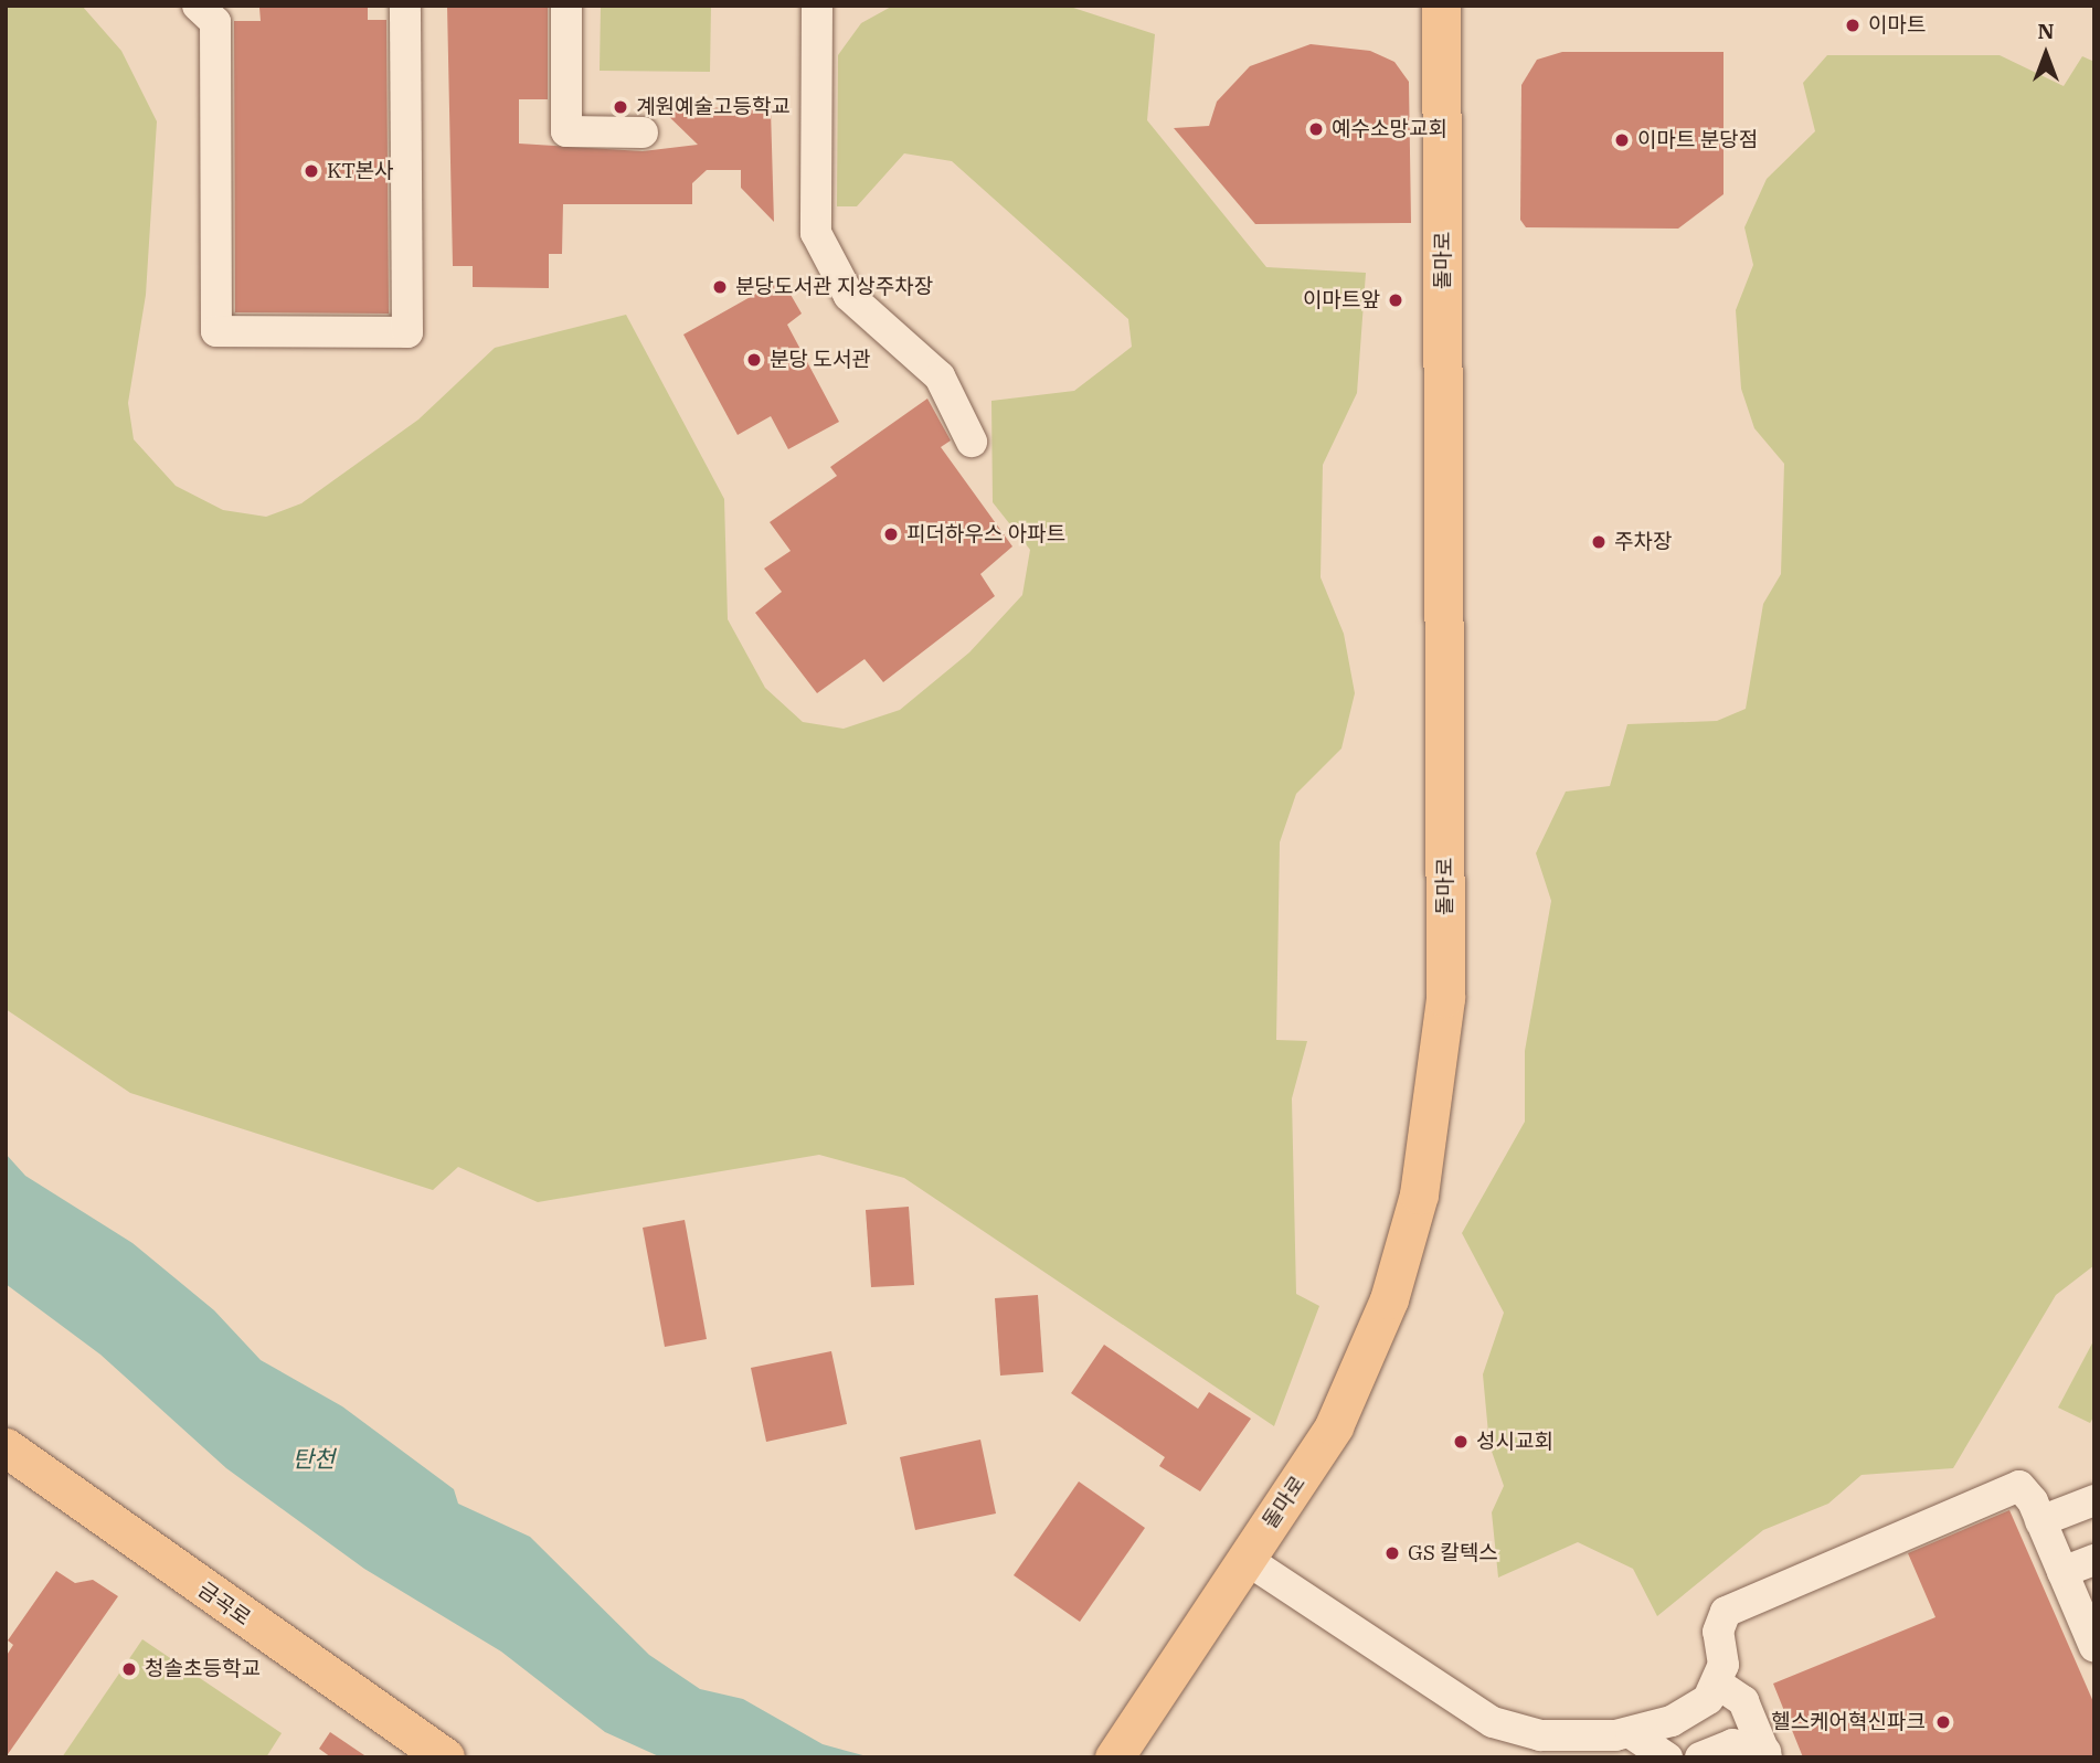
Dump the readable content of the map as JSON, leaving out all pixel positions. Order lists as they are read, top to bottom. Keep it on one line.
{"streets":{"main road":["돌마로","금곡로"]},"water":["탄천"],"places":["이마트","계원예술고등학교","예수소망교회","이마트 분당점","KT본사","분당도서관 지상주차장","이마트앞","분당 도서관","피더하우스 아파트","주차장","성시교회","GS 칼텍스","청솔초등학교","헬스케어혁신파크"],"north":"top"}
